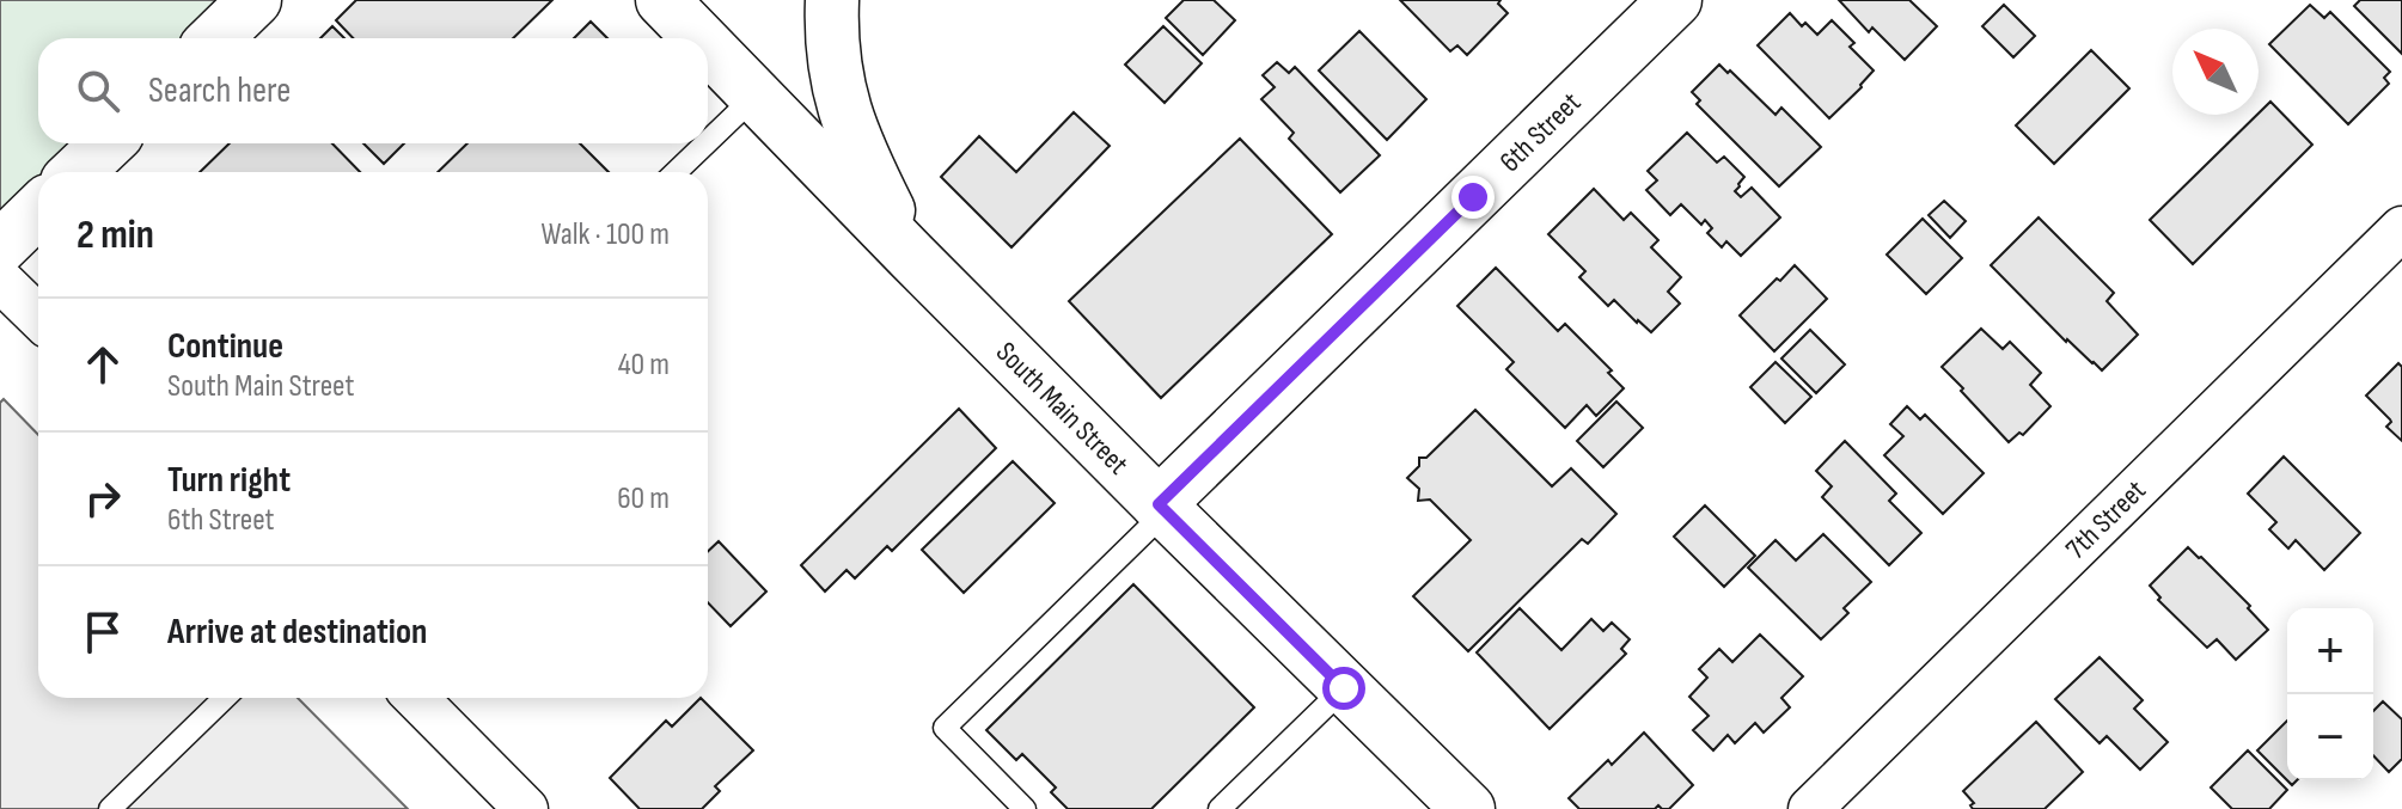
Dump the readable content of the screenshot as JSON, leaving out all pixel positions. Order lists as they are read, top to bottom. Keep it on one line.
{"streets":{"main road":["6th Street","South Main Street"],"street":["7th Street"]},"crossings":[["6th Street","South Main Street"]],"north":"top left","page":{"search":"Search here","heading":["2 min","Walk · 100 m"],"list":[["Continue","South Main Street","40 m"],["Turn right","6th Street","60 m"],"Arrive at destination"],"map_buttons":["+","−"]}}
